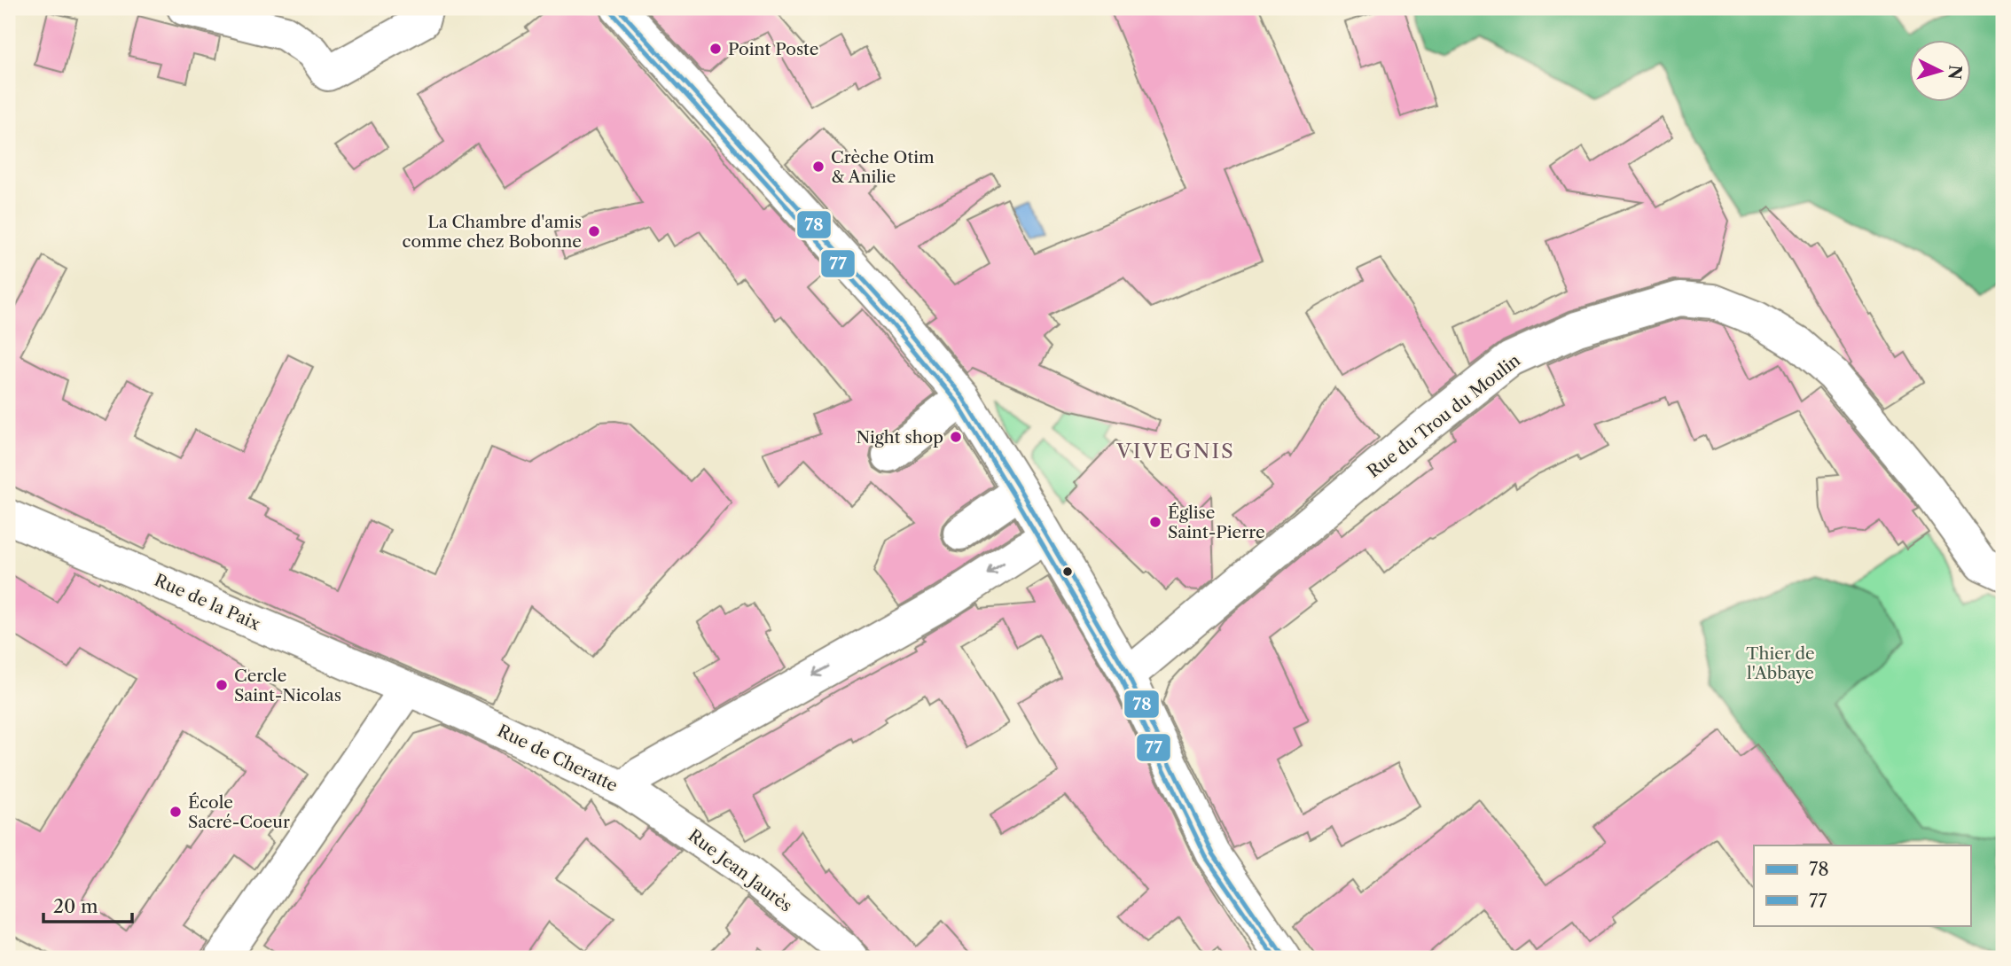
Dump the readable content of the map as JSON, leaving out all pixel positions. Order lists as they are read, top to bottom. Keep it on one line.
{"streets":{"street":["Rue du Trou du Moulin","Rue de la Paix","Rue de Cheratte","Rue Jean Jaurès"]},"crossings":[["Rue de la Paix","Rue de Cheratte"],["Rue de Cheratte","Rue Jean Jaurès"]],"districts":["VIVEGNIS"],"parks":["Thier de l'Abbaye"],"places":["Point Poste","Crèche Otim & Anilie","La Chambre d'amis comme chez Bobonne","Night shop","Église Saint-Pierre","Cercle Saint-Nicolas","École Sacré-Coeur"],"lines":["transit line 78","transit line 77"],"legend":["78","77"],"scale_bar":"20 m","north":"right"}
